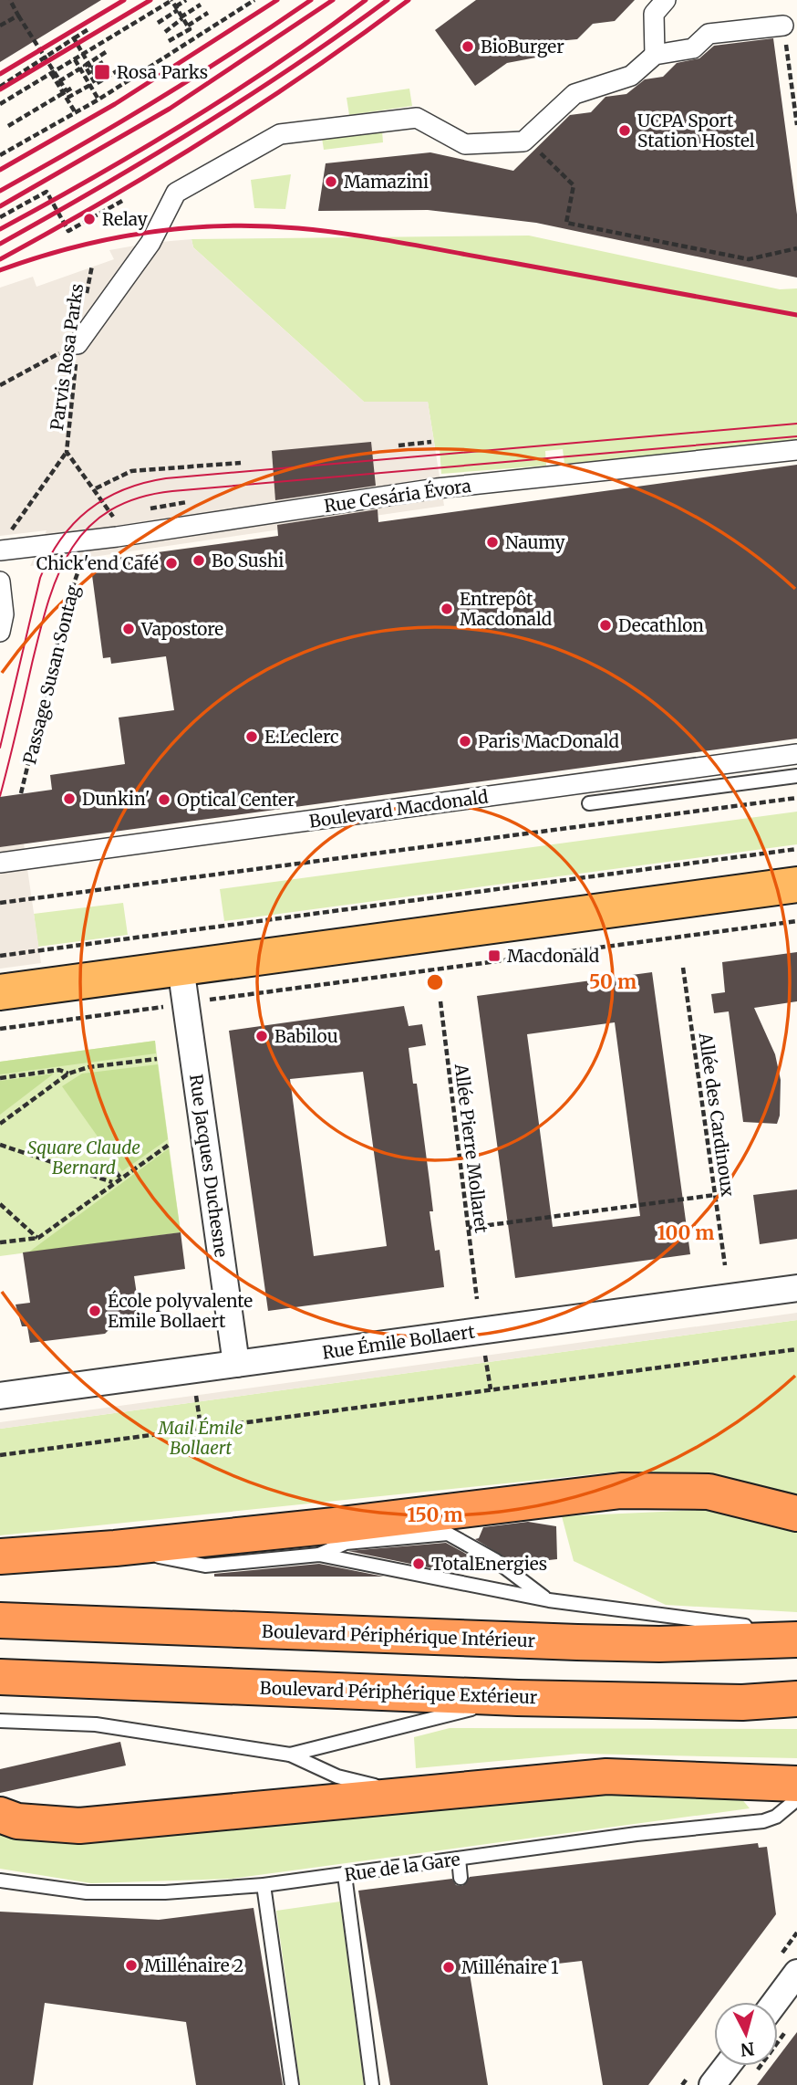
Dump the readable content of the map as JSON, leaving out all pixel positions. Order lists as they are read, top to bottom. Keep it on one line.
{"streets":{"highway":["Boulevard Périphérique Intérieur","Boulevard Périphérique Extérieur"],"street":["Rue Cesária Évora","Boulevard Macdonald","Rue Jacques Duchesne","Rue Émile Bollaert"],"lane":["Rue de la Gare"],"path":["Parvis Rosa Parks","Passage Susan Sontag","Allée des Cardinoux","Allée Pierre Mollaret"]},"crossings":[["Parvis Rosa Parks","Rue Cesária Évora"],["Parvis Rosa Parks","Passage Susan Sontag"],["Rue Cesária Évora","Passage Susan Sontag"],["Rue Jacques Duchesne","Rue Émile Bollaert"]],"parks":["Square Claude Bernard","Mail Émile Bollaert"],"places":{"other":["BioBurger","UCPA Sport Station Hostel","Mamazini","Relay","Naumy","Bo Sushi","Chick'end Café","Entrepôt Macdonald","Decathlon","Vapostore","E.Leclerc","Paris MacDonald","Dunkin'","Optical Center","Babilou","École polyvalente Emile Bollaert","TotalEnergies","Millénaire 2","Millénaire 1"],"transit":["Rosa Parks","Macdonald"]},"north":"bottom","rings":["50 m","100 m","150 m"]}
